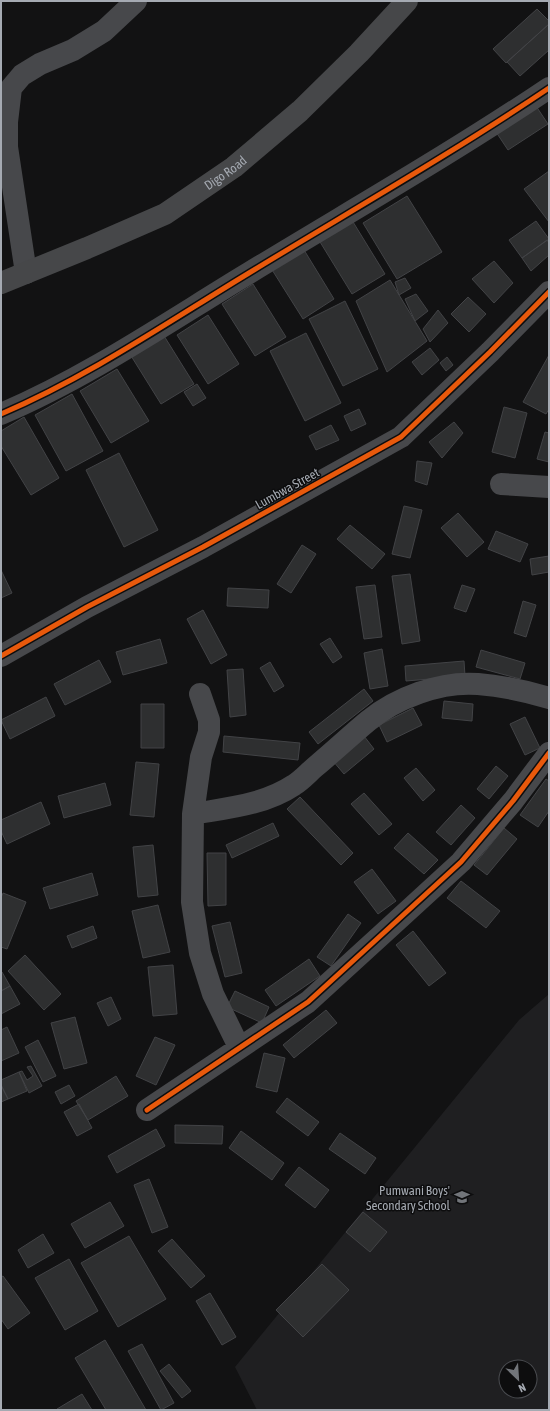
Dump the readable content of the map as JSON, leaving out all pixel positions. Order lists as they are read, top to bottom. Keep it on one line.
{"streets":{"main road":["Digo Road"],"street":["Lumbwa Street"]},"places":{"school or university":["Pumwani Boys' Secondary School"]},"north":"bottom right"}
